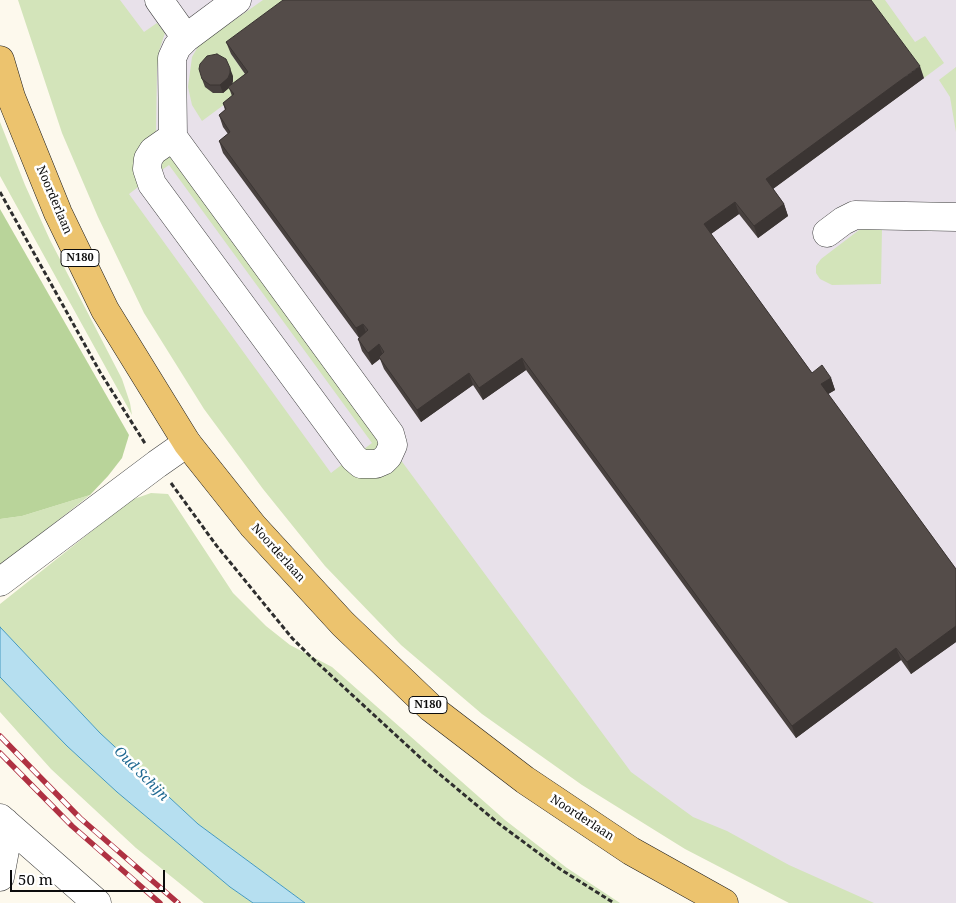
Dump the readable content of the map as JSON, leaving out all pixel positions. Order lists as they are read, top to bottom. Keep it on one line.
{"streets":{"main road":["Noorderlaan","N180"]},"water":["Oud Schijn"],"scale_bar":"50 m"}
